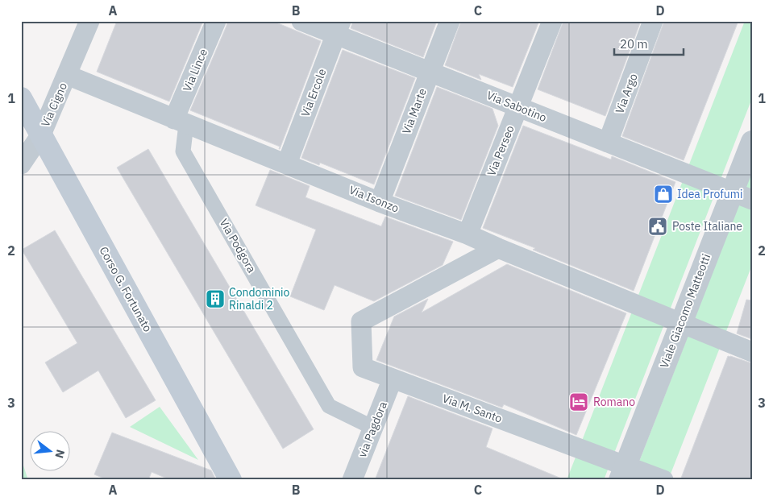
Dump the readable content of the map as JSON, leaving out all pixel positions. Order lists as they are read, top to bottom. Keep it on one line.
{"streets":{"main road":["Corso G. Fortunato"],"street":["Via Lince","Via Ercole","Via Argo","Via Cigno","Via Sabotino","Via Marte","Via Perseo","Via Isonzo","Via Podgora","Viale Giacomo Matteotti","Via M. Santo","via Pagdora"]},"crossings":[["Via Lince","Via Isonzo"],["Via Lince","Via Podgora"],["Via Ercole","Via Sabotino"],["Via Ercole","Via Isonzo"],["Via Argo","Via Sabotino"],["Via Cigno","Via Isonzo"],["Via Cigno","Corso G. Fortunato"],["Via Sabotino","Via Marte"],["Via Sabotino","Via Perseo"],["Via Sabotino","Viale Giacomo Matteotti"],["Via Marte","Via Isonzo"],["Via Perseo","Via Isonzo"],["Via Isonzo","Via Podgora"],["Via Isonzo","Viale Giacomo Matteotti"],["Via Isonzo","Via M. Santo"],["Via Podgora","via Pagdora"],["Viale Giacomo Matteotti","Via M. Santo"],["Via M. Santo","via Pagdora"]],"places":{"shop":["Idea Profumi"],"public building":["Poste Italiane"],"building":["Condominio Rinaldi 2"],"hotel":["Romano"]},"scale_bar":"20 m","north":"right","grid":{"columns":["A","B","C","D"],"rows":["1","2","3"]}}
